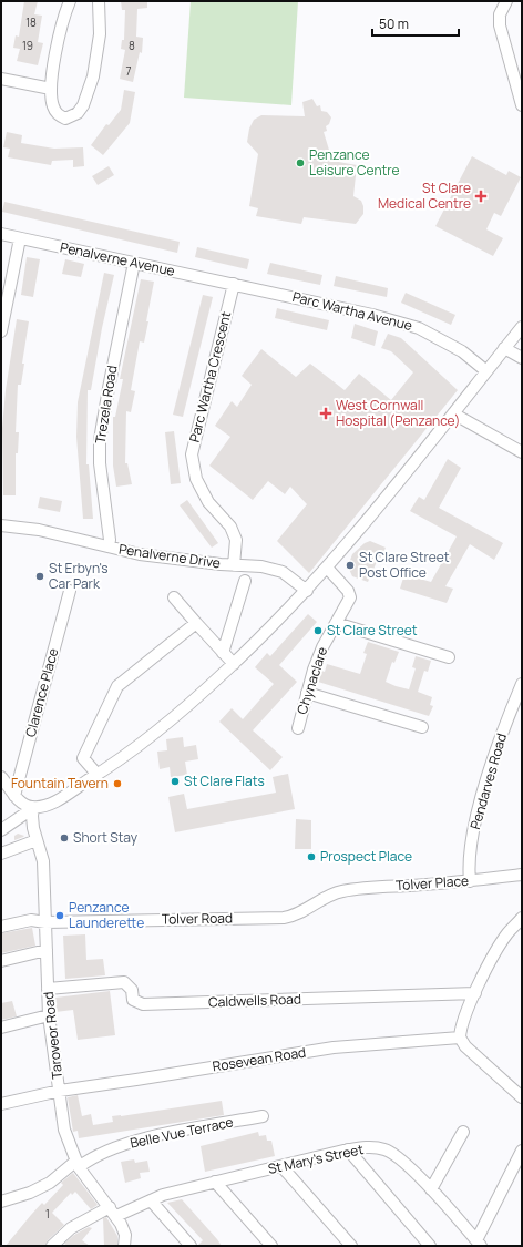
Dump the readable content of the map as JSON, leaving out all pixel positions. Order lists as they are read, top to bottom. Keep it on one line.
{"streets":{"street":["Penalverne Avenue","Parc Wartha Avenue","Parc Wartha Crescent","Trezela Road","Penalverne Drive","Chynaclare","Clarence Place","Pendarves Road","Tolver Place","Tolver Road","Caldwells Road","Taroveor Road","Rosevean Road","Belle Vue Terrace","St Mary's Street"]},"crossings":[["Penalverne Avenue","Parc Wartha Avenue"],["Penalverne Avenue","Parc Wartha Crescent"],["Penalverne Avenue","Trezela Road"],["Parc Wartha Avenue","Parc Wartha Crescent"],["Parc Wartha Crescent","Penalverne Drive"],["Trezela Road","Penalverne Drive"],["Pendarves Road","Tolver Place"],["Tolver Place","Tolver Road"],["Tolver Road","Taroveor Road"],["Caldwells Road","Taroveor Road"],["Taroveor Road","Rosevean Road"],["Taroveor Road","Belle Vue Terrace"],["Taroveor Road","St Mary's Street"]],"places":{"other":["Penzance Leisure Centre","St Clare Street Post Office","St Erbyn's Car Park","St Clare Street","St Clare Flats","Fountain Tavern","Short Stay","Prospect Place","Penzance Launderette"],"health":["St Clare Medical Centre","West Cornwall Hospital (Penzance)"]},"house_numbers":["18","19","8","7","1"],"scale_bar":"50 m"}
